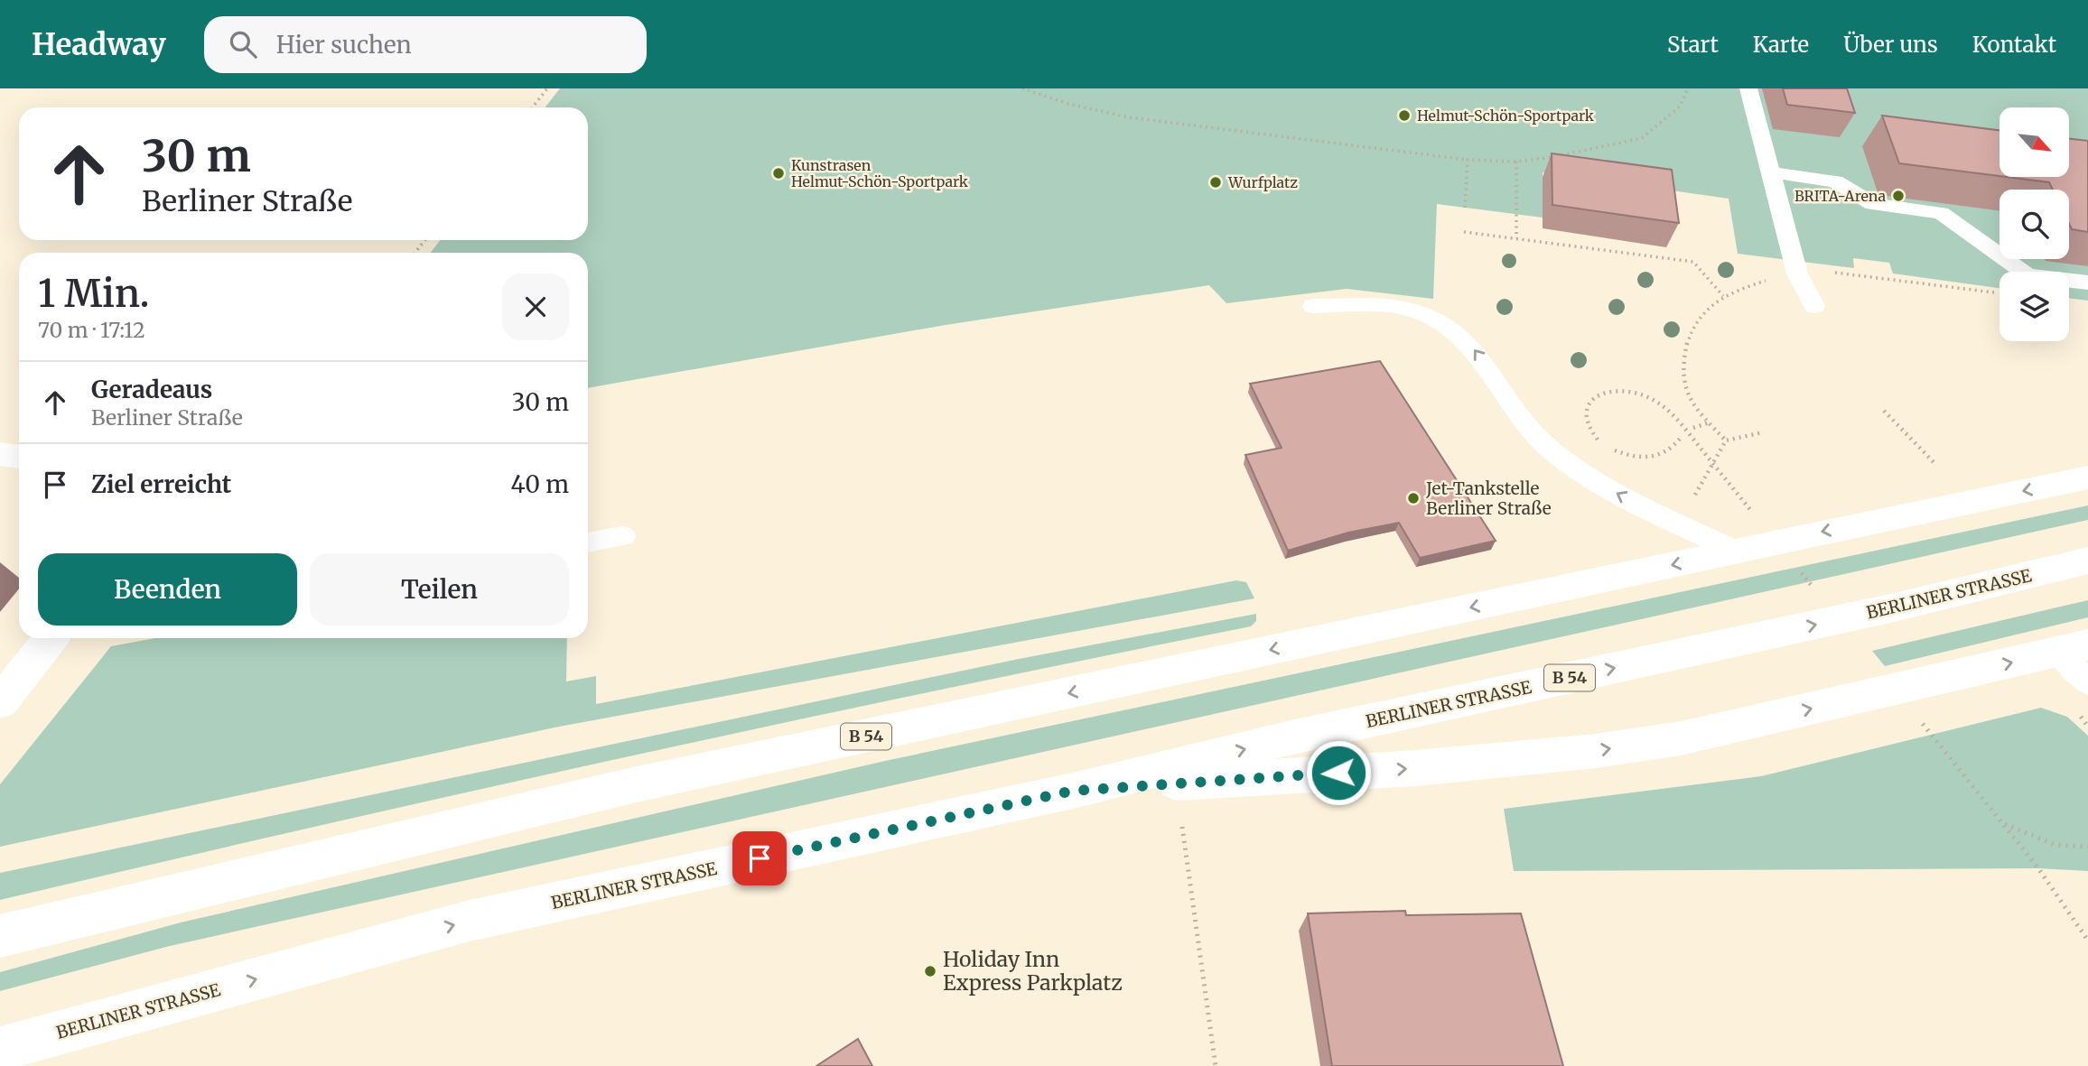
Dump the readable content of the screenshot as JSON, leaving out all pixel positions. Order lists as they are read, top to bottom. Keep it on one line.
{"streets":{"main road":["BERLINER STRASSE","B 54"]},"places":["Helmut-Schön-Sportpark","Kunstrasen Helmut-Schön-Sportpark","Wurfplatz","BRITA-Arena","Jet-Tankstelle Berliner Straße","Holiday Inn Express Parkplatz"],"north":"bottom right","page":{"header":"Headway","search":"Hier suchen","nav":["Start","Karte","Über uns","Kontakt"],"turn":["30 m","Berliner Straße"],"heading":["1 Min.","70 m · 17:12"],"list":[{"name":"Geradeaus","note":"Berliner Straße","value":"30 m"},{"name":"Ziel erreicht","value":"40 m"}],"buttons":["Beenden","Teilen"]}}
